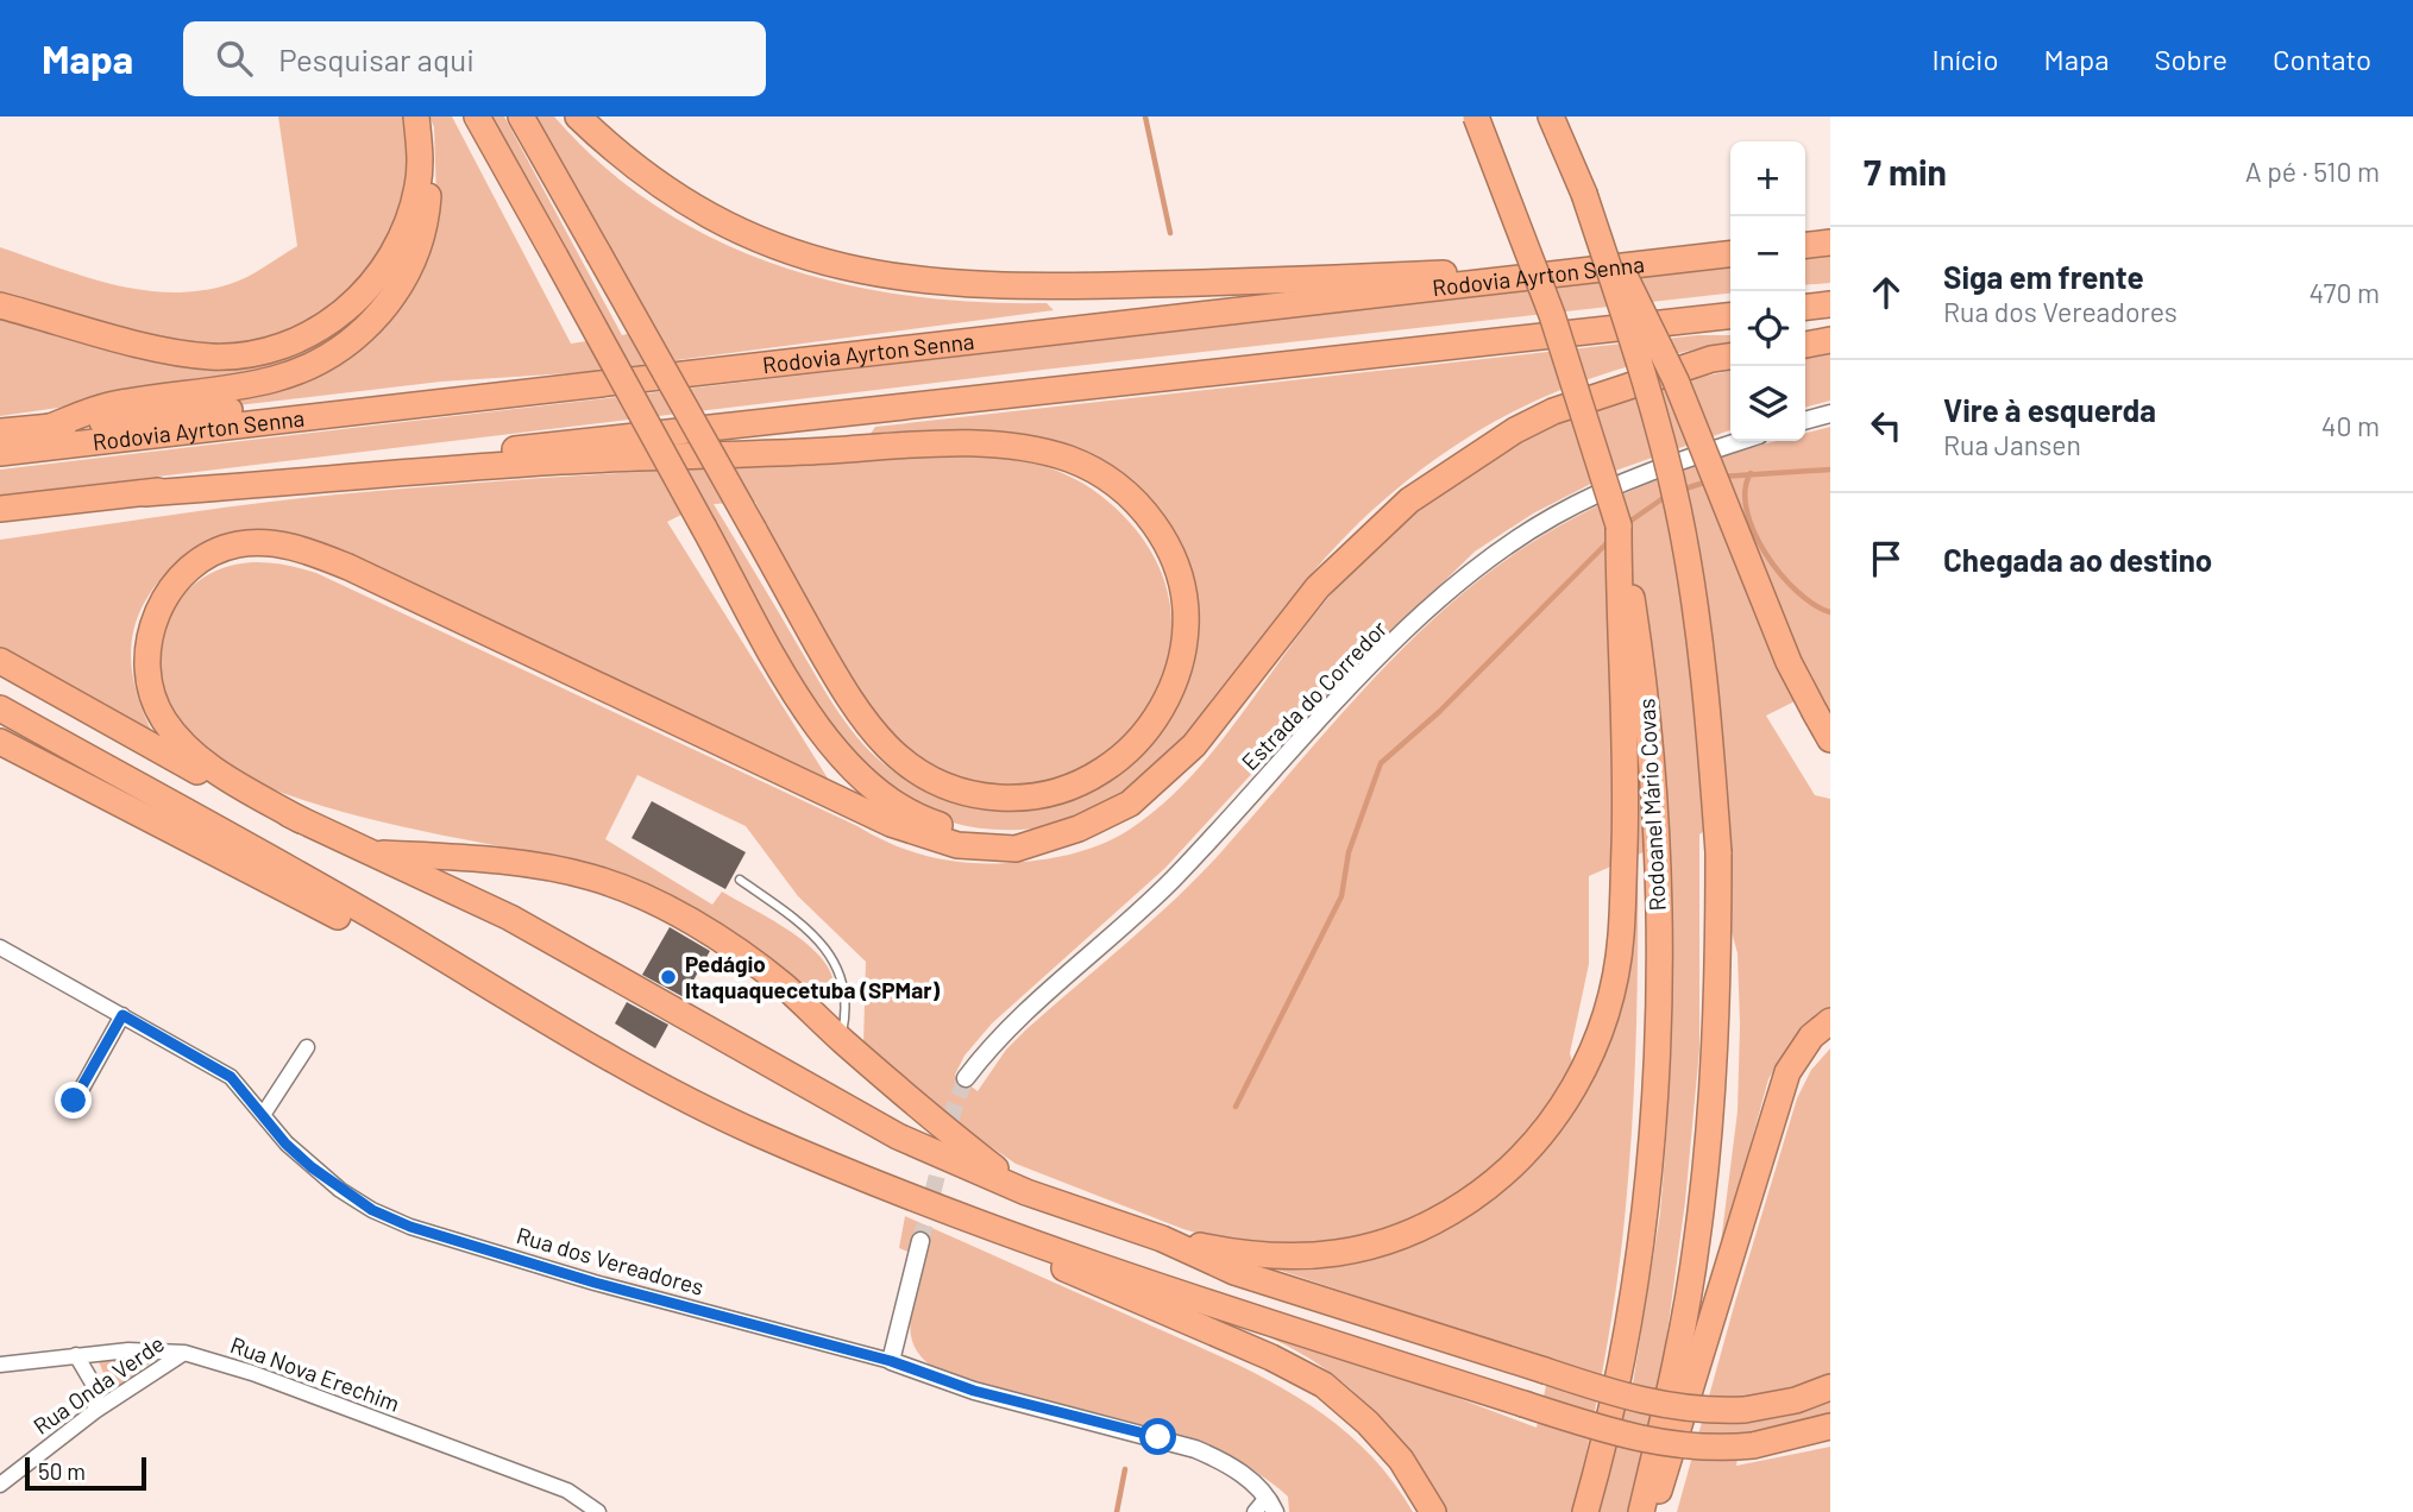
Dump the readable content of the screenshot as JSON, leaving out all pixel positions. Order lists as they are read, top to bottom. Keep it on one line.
{"streets":{"highway":["Rodovia Ayrton Senna","Rodoanel Mário Covas"],"street":["Estrada do Corredor","Rua dos Vereadores","Rua Nova Erechim","Rua Onda Verde"]},"crossings":[["Rua Nova Erechim","Rua Onda Verde"]],"places":["Pedágio Itaquaquecetuba (SPMar)"],"scale_bar":"50 m","page":{"header":"Mapa","search":"Pesquisar aqui","nav":["Início","Mapa","Sobre","Contato"],"heading":["7 min","A pé · 510 m"],"map_buttons":["+","−"],"list":[["Siga em frente","Rua dos Vereadores","470 m"],["Vire à esquerda","Rua Jansen","40 m"],"Chegada ao destino"],"scale":"50 m"}}
